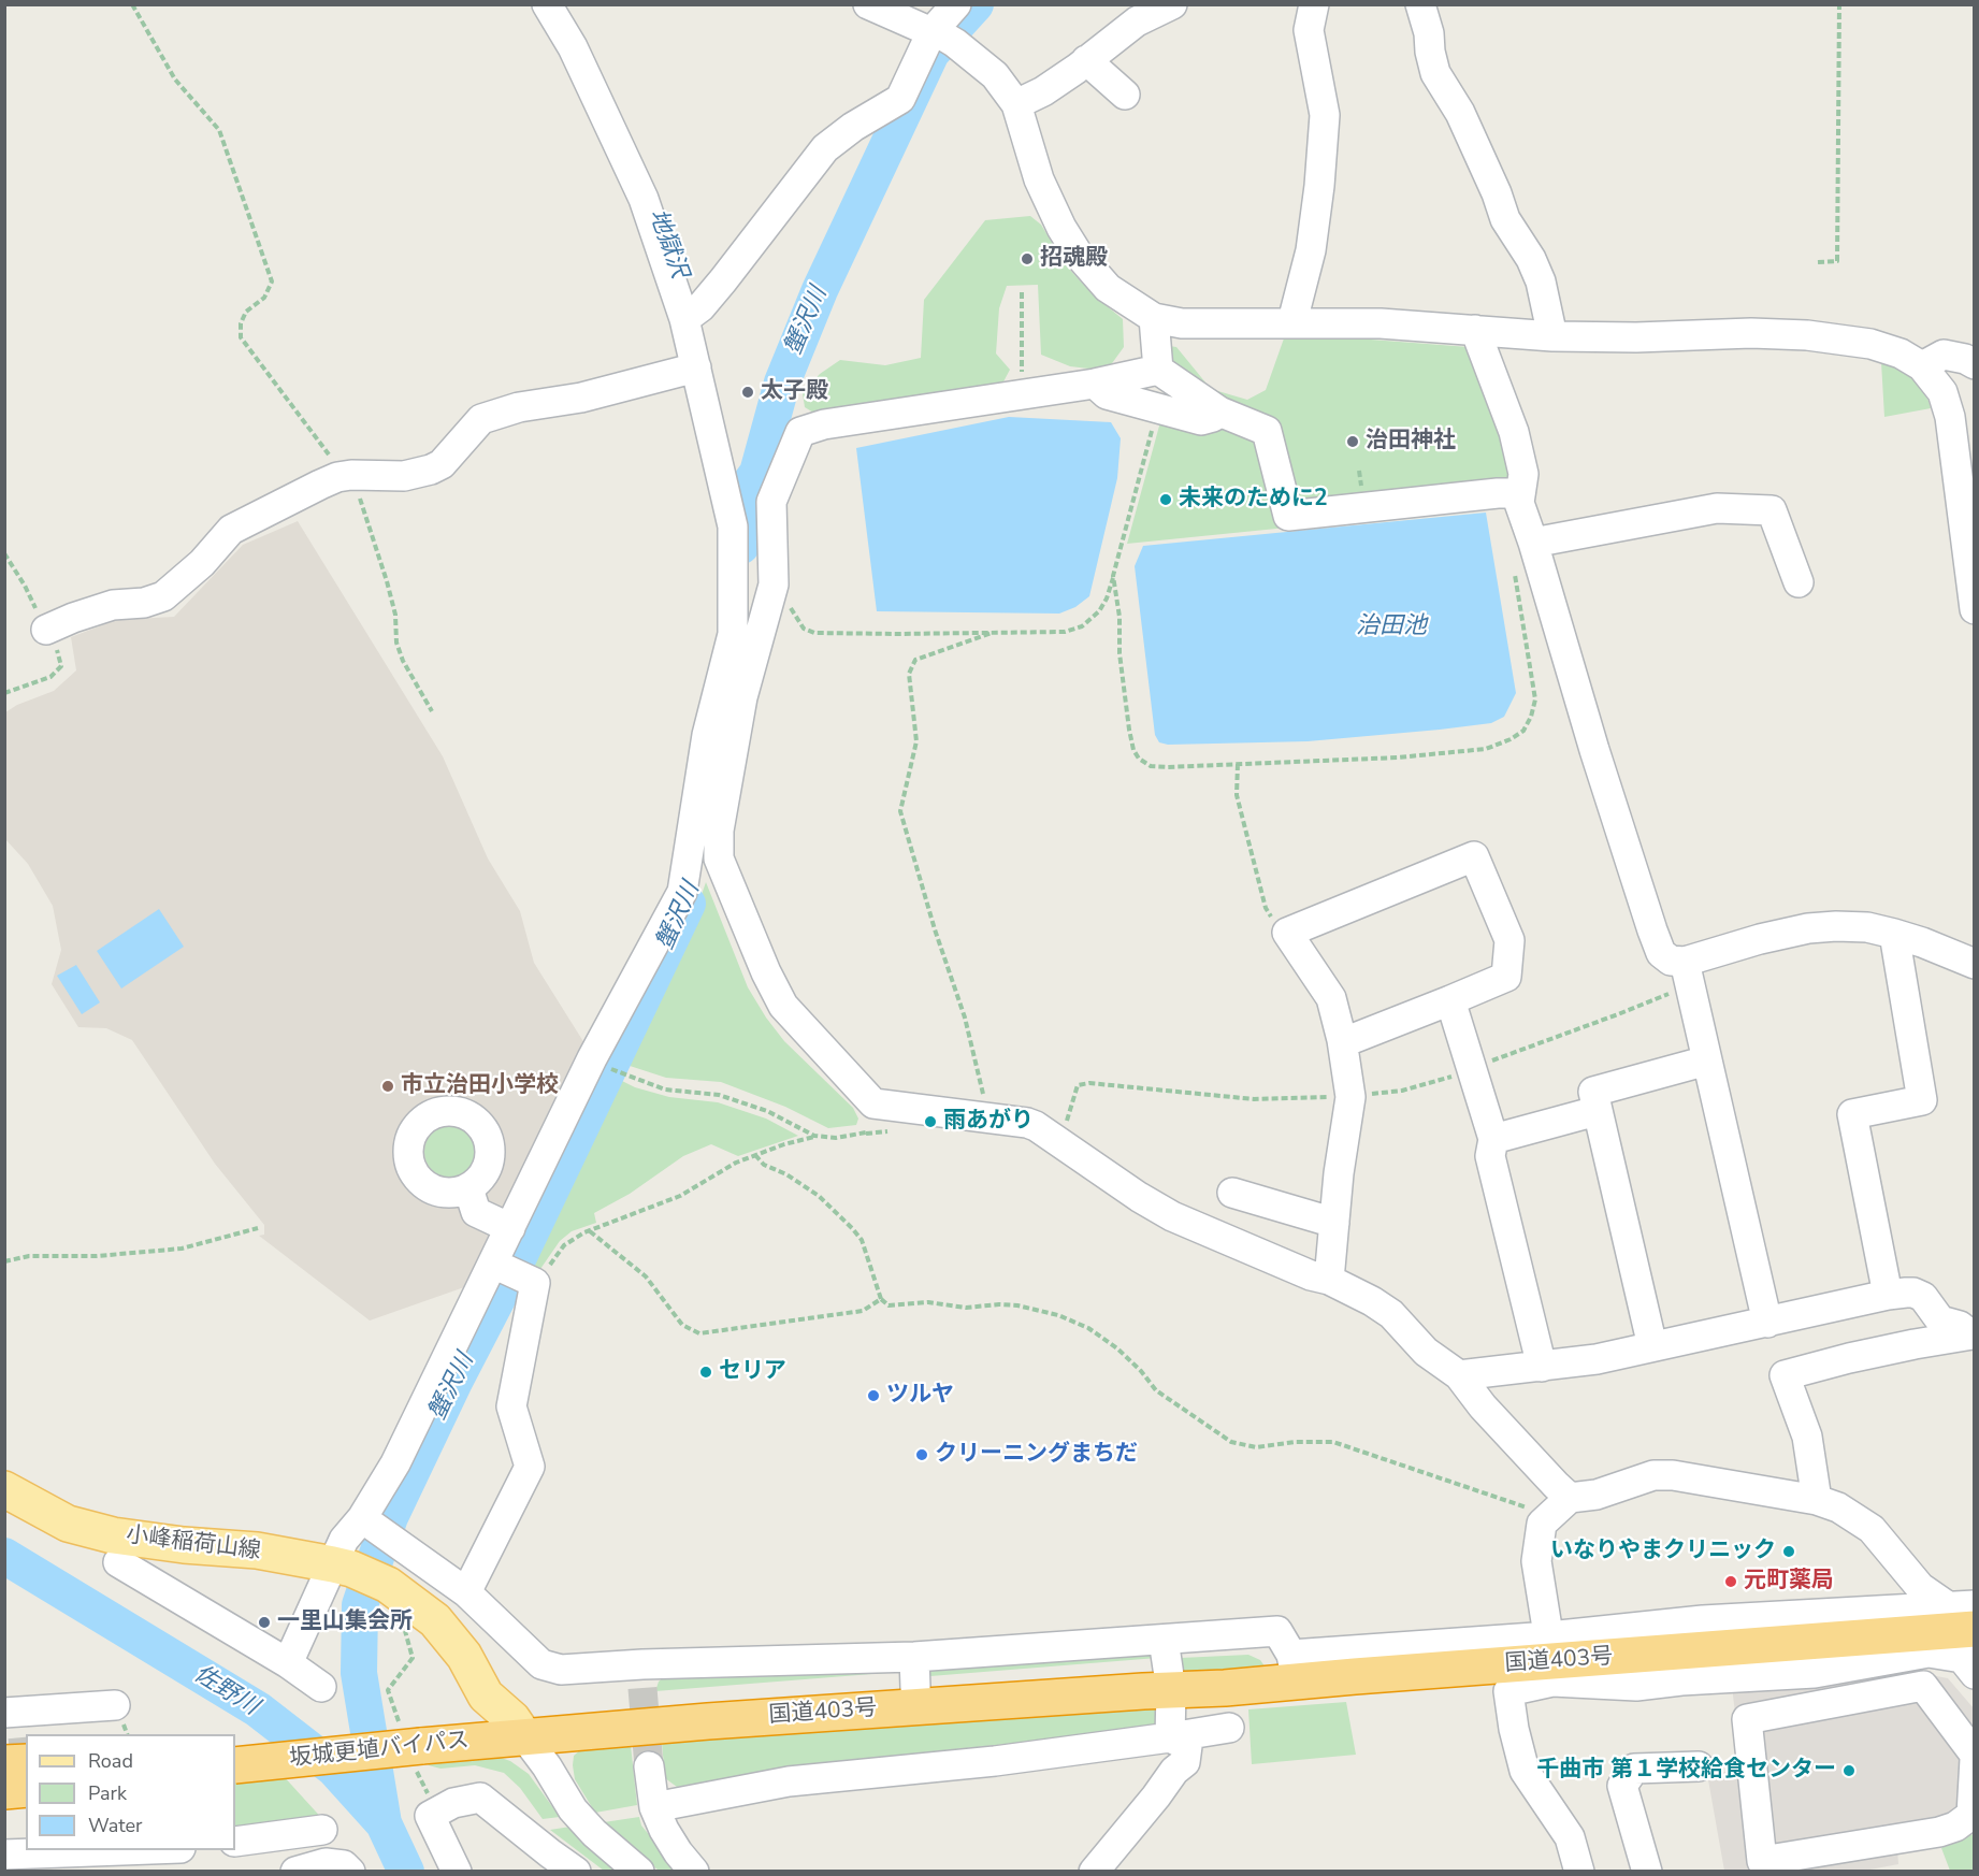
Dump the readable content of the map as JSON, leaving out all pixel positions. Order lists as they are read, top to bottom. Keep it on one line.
{"streets":{"highway":["国道403号","坂城更埴バイパス"],"main road":["小峰稲荷山線"]},"crossings":[["小峰稲荷山線","国道403号"],["小峰稲荷山線","坂城更埴バイパス"],["国道403号","坂城更埴バイパス"]],"water":["地獄沢","蟹沢川","治田池","佐野川"],"places":["招魂殿","太子殿","治田神社","未来のために2","市立治田小学校","雨あがり","セリア","ツルヤ","クリーニングまちだ","いなりやまクリニック","元町薬局","一里山集会所","千曲市 第１学校給食センター"],"legend":["Road","Park","Water"]}
